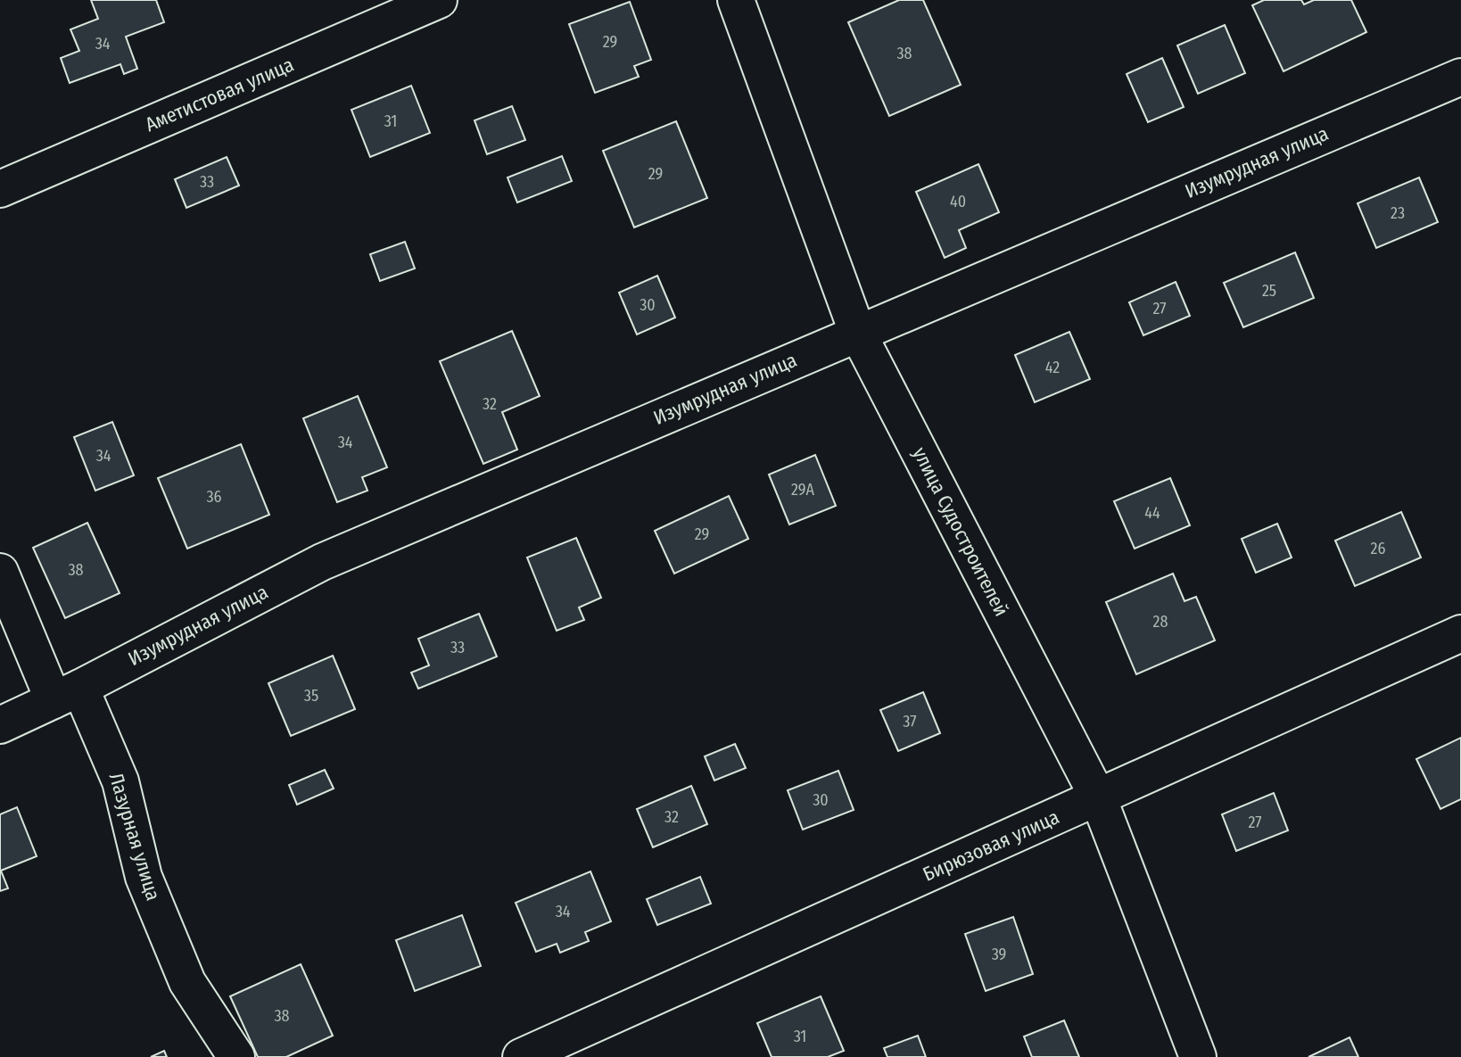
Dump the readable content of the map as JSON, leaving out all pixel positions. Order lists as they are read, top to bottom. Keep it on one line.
{"streets":{"street":["Аметистовая улица","Изумрудная улица","улица Судостроителей","Лазурная улица","Бирюзовая улица"]},"crossings":[["Изумрудная улица","улица Судостроителей"],["Изумрудная улица","Лазурная улица"],["улица Судостроителей","Бирюзовая улица"]],"house_numbers":["29","34","38","31","29","33","40","23","25","30","27","42","32","34","34","29А","36","44","29","26","38","28","33","35","37","30","32","27","34","39","38","31"]}
